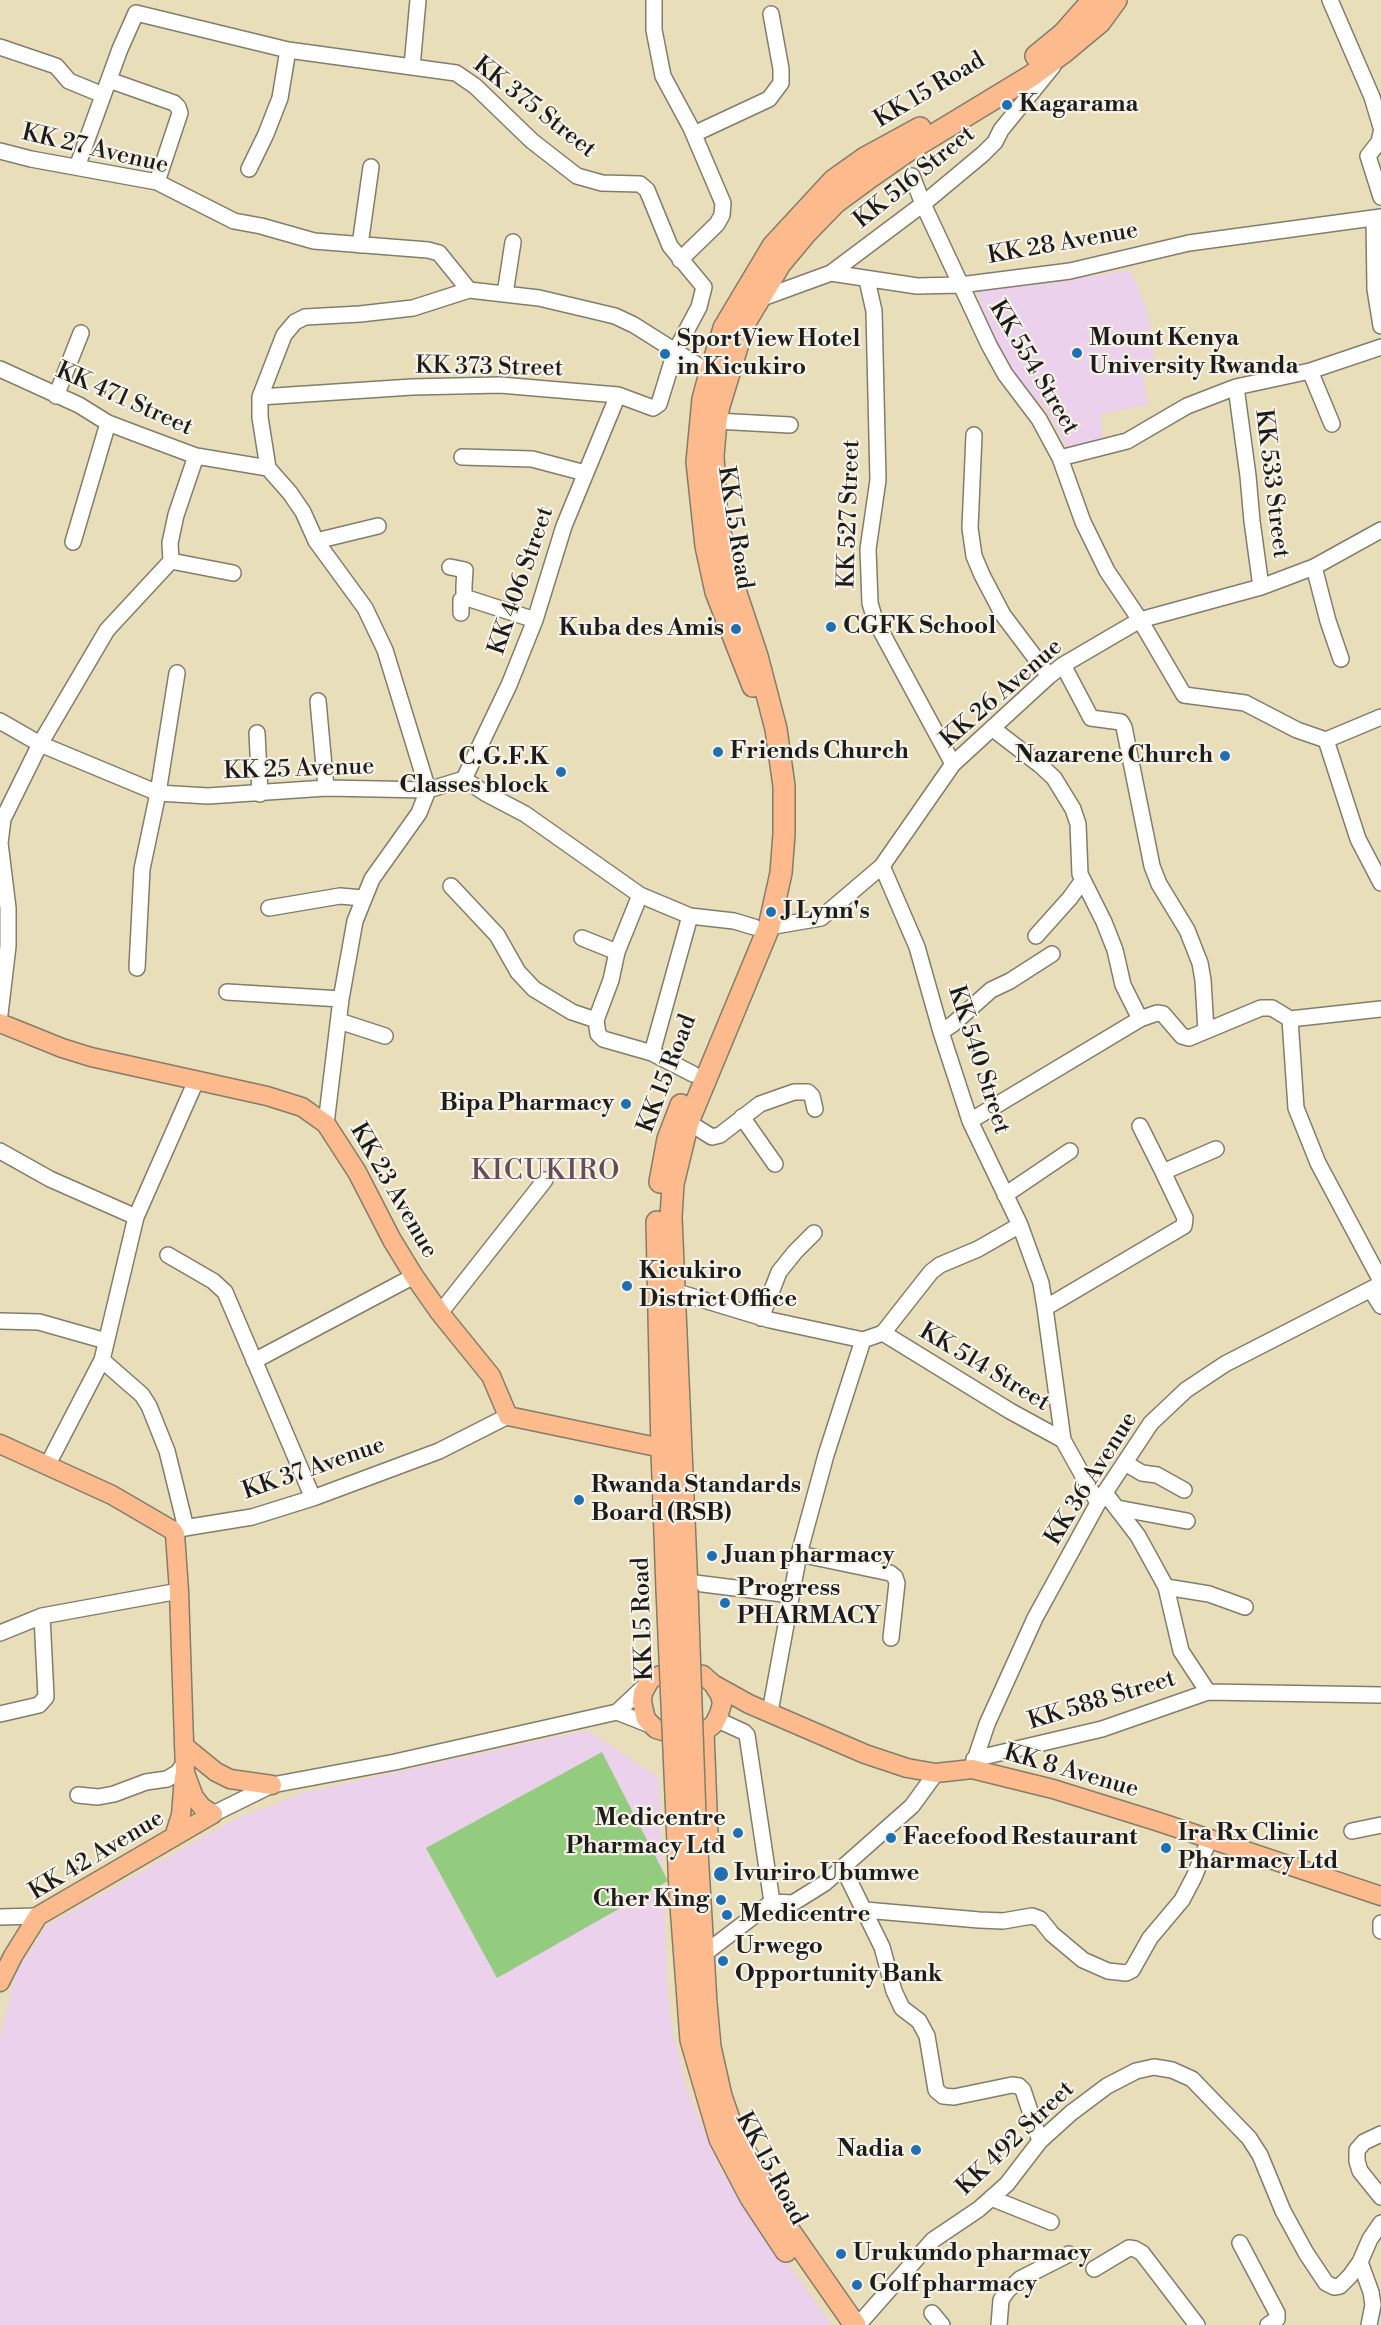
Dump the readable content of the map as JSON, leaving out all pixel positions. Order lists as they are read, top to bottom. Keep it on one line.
{"streets":{"highway":["KK 15 Road"],"main road":["KK 23 Avenue","KK 8 Avenue","KK 42 Avenue"],"street":["KK 375 Street","KK 27 Avenue","KK 516 Street","KK 28 Avenue","KK 373 Street","KK 554 Street","KK 471 Street","KK 533 Street","KK 527 Street","KK 406 Street","KK 26 Avenue","KK 25 Avenue","KK 540 Street","KK 514 Street","KK 37 Avenue","KK 36 Avenue","KK 588 Street","KK 492 Street"]},"crossings":[["KK 15 Road","KK 516 Street"],["KK 15 Road","KK 26 Avenue"],["KK 15 Road","KK 492 Street"],["KK 375 Street","KK 373 Street"],["KK 516 Street","KK 28 Avenue"],["KK 516 Street","KK 554 Street"],["KK 28 Avenue","KK 554 Street"],["KK 28 Avenue","KK 527 Street"],["KK 373 Street","KK 406 Street"],["KK 554 Street","KK 533 Street"],["KK 533 Street","KK 26 Avenue"],["KK 527 Street","KK 26 Avenue"],["KK 406 Street","KK 25 Avenue"],["KK 26 Avenue","KK 540 Street"],["KK 540 Street","KK 514 Street"],["KK 23 Avenue","KK 37 Avenue"],["KK 36 Avenue","KK 588 Street"],["KK 36 Avenue","KK 8 Avenue"],["KK 588 Street","KK 8 Avenue"]],"districts":["KICUKIRO"],"places":["Kagarama","Mount Kenya University Rwanda","SportView Hotel in Kicukiro","CGFK School","Kuba des Amis","Friends Church","Nazarene Church","C.G.F.K Classes block","J Lynn's","Bipa Pharmacy","Kicukiro District Office","Rwanda Standards Board (RSB)","Juan pharmacy","Progress PHARMACY","Medicentre Pharmacy Ltd","Facefood Restaurant","Ira Rx Clinic Pharmacy Ltd","Ivuriro Ubumwe","Cher King","Medicentre","Urwego Opportunity Bank","Nadia","Urukundo pharmacy","Golf pharmacy"]}
